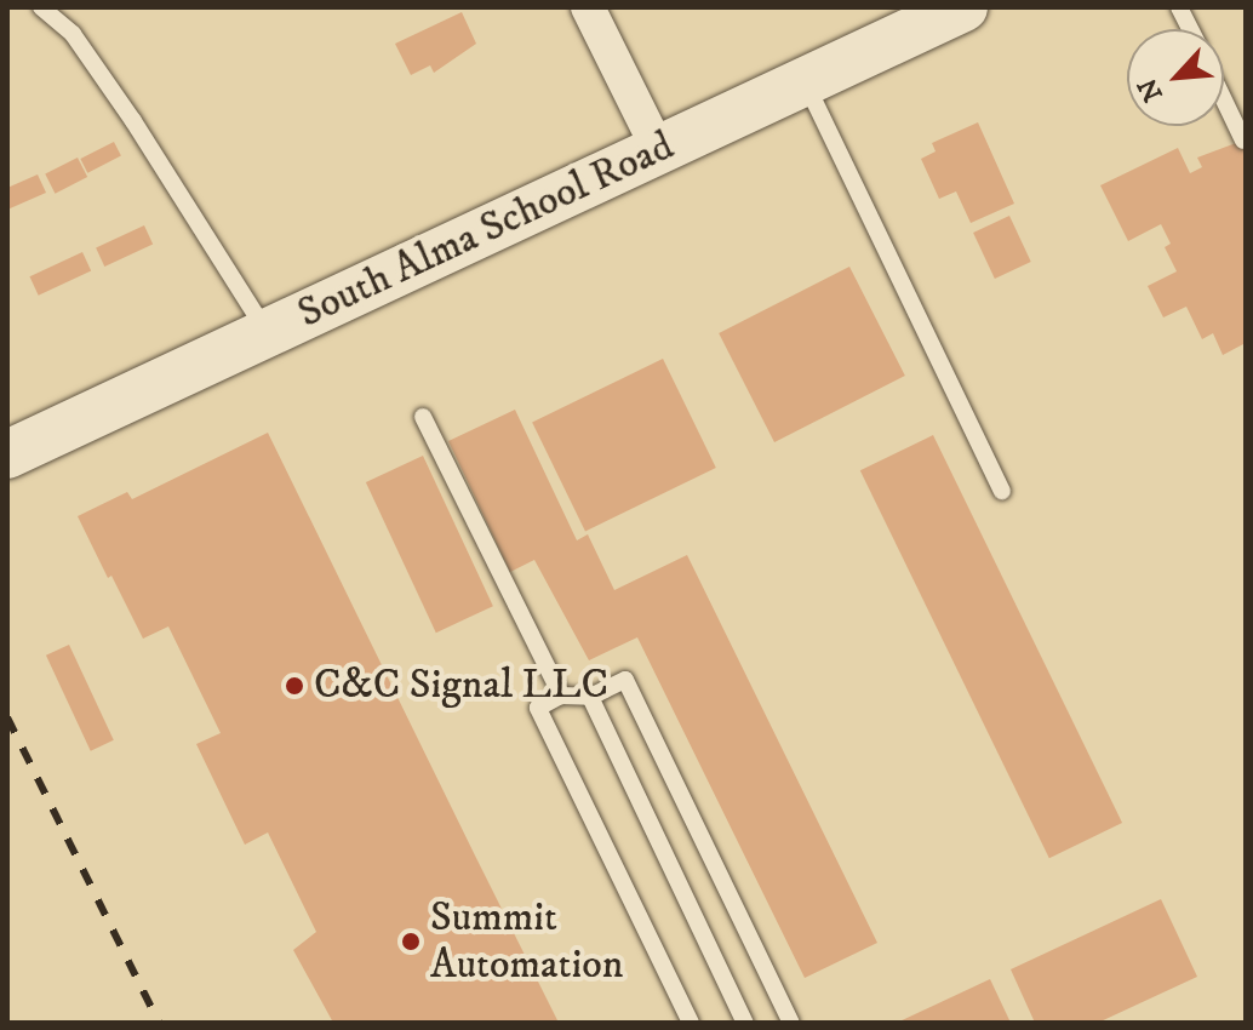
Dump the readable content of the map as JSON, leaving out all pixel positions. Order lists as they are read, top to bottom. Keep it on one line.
{"streets":{"main road":["South Alma School Road"]},"places":["C&C Signal LLC","Summit Automation"],"north":"bottom left"}
